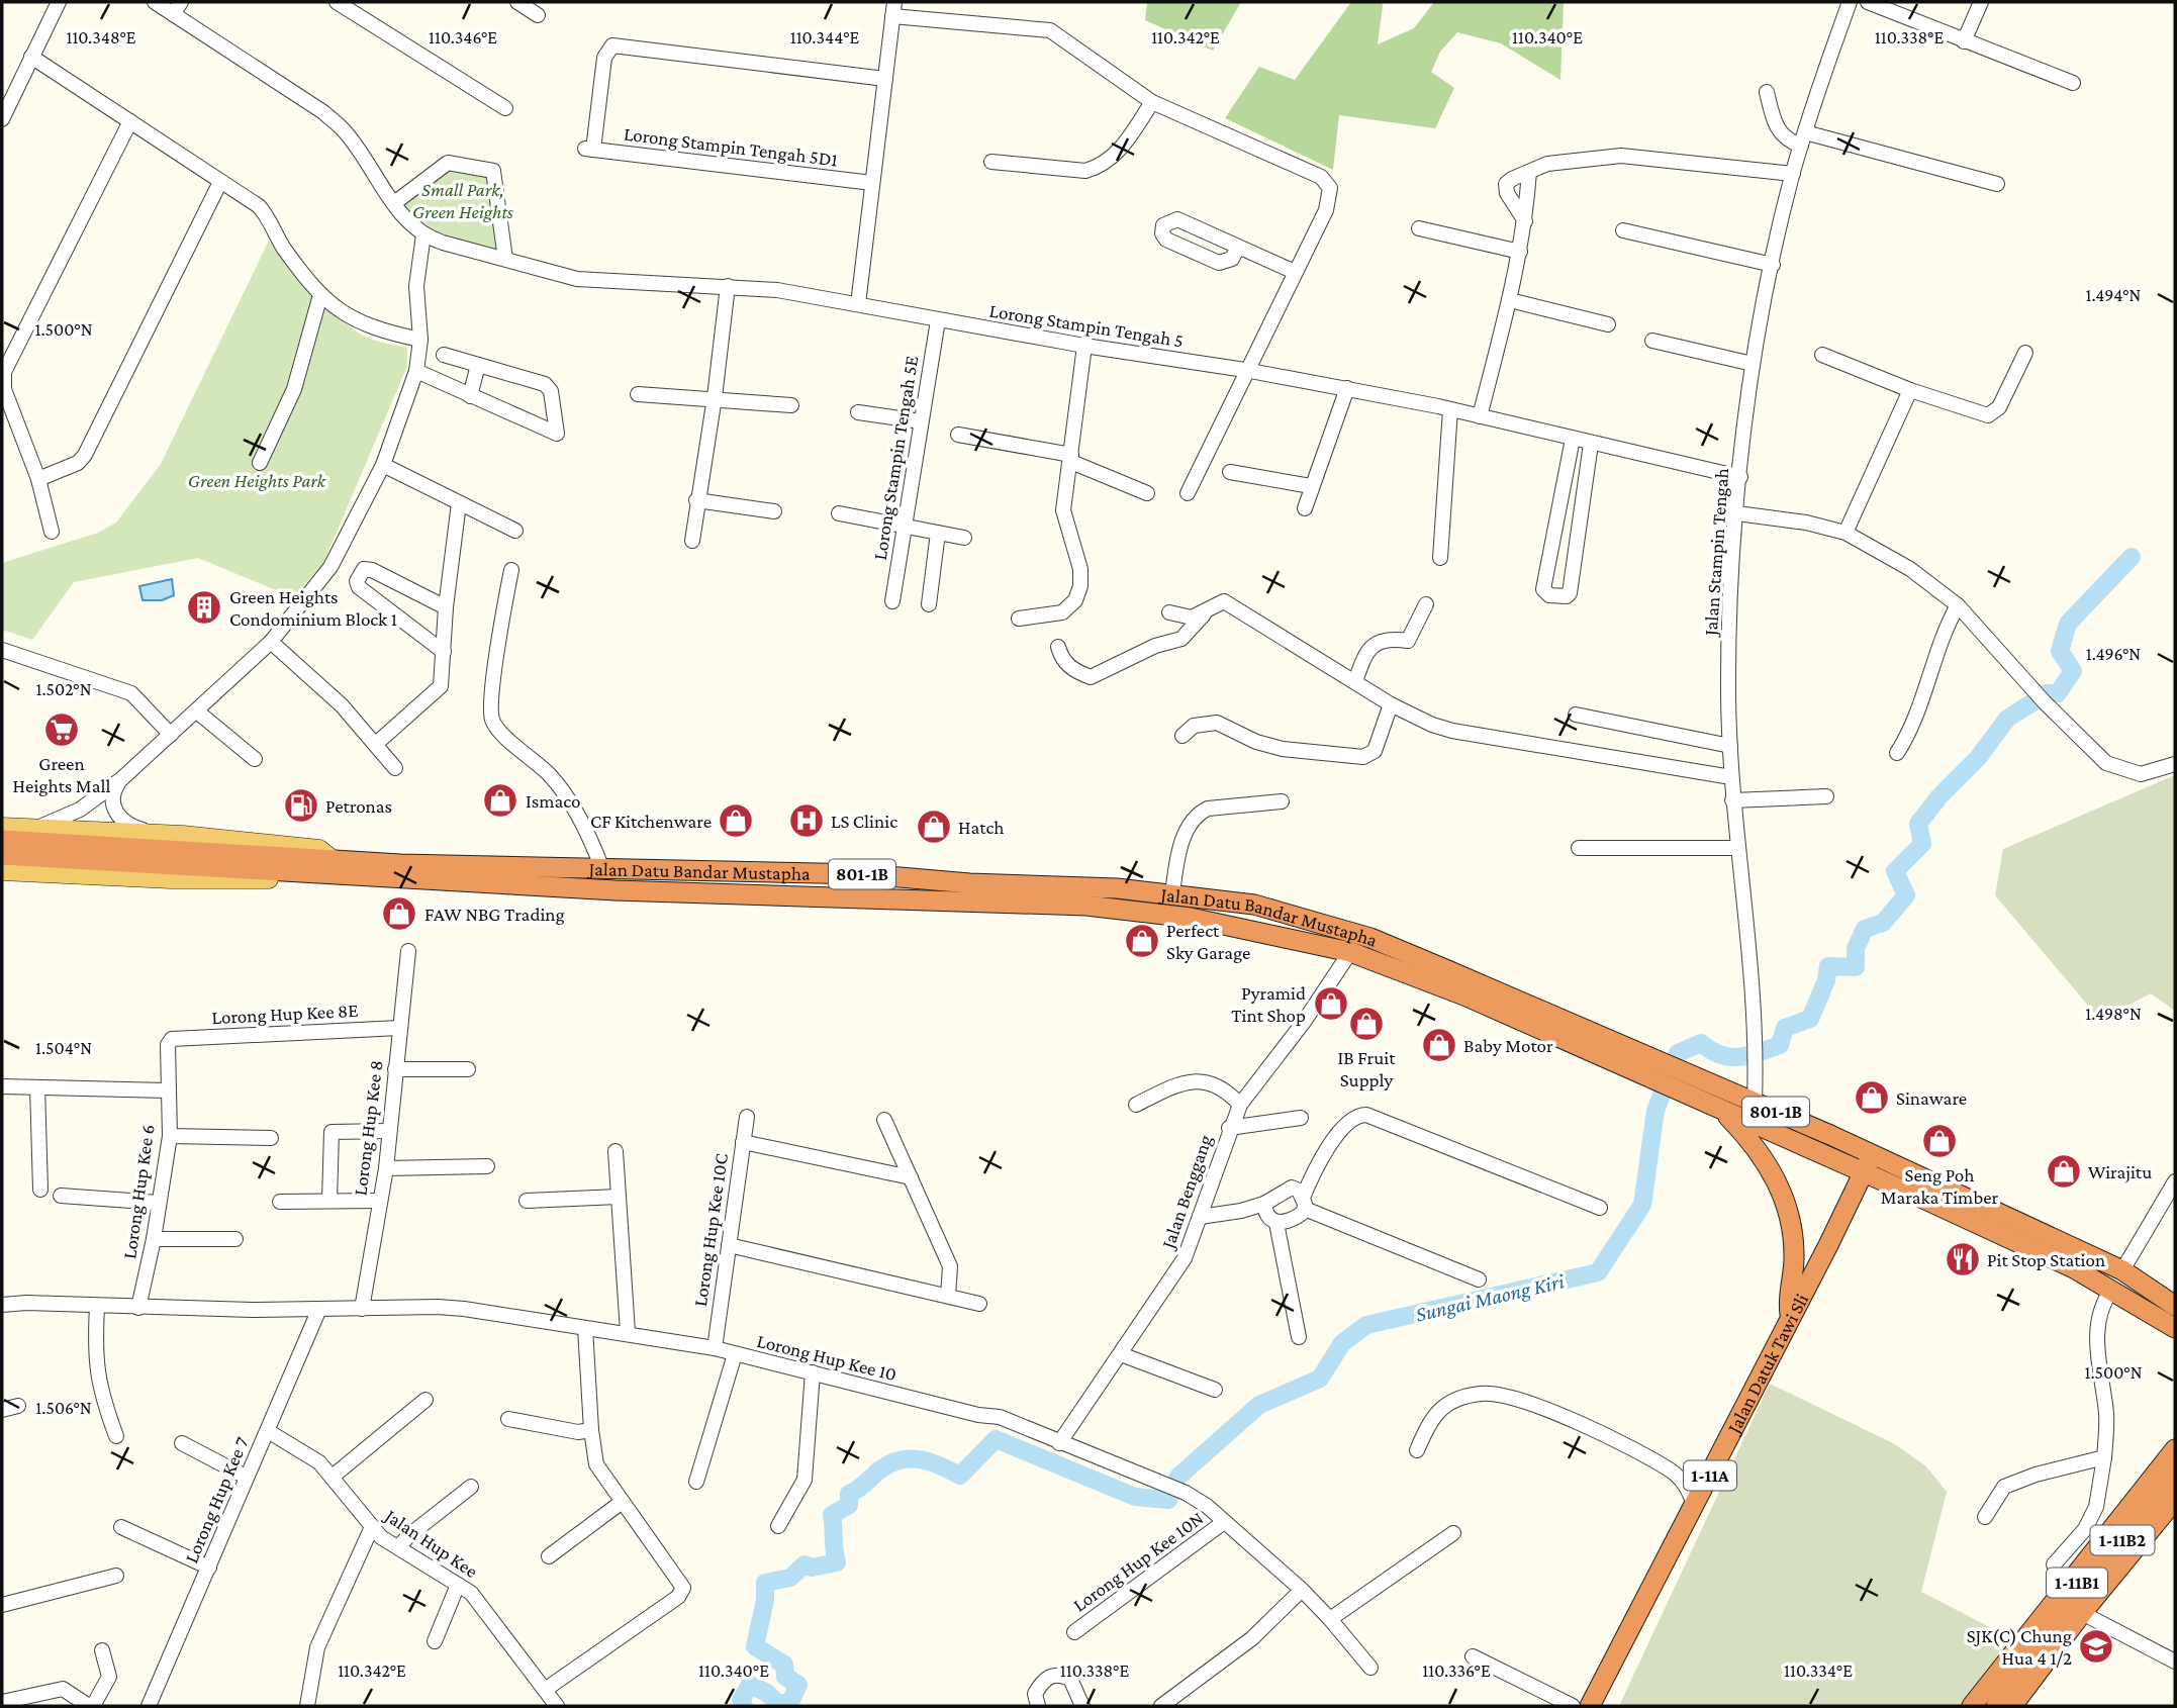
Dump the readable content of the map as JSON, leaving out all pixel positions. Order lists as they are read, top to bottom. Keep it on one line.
{"streets":{"highway":["Jalan Datu Bandar Mustapha","801-1B","Jalan Datuk Tawi Sli","1-11A","1-11B2","1-11B1"],"street":["Lorong Stampin Tengah 5D1","Lorong Stampin Tengah 5","Lorong Stampin Tengah 5E","Jalan Stampin Tengah","Lorong Hup Kee 8E","Lorong Hup Kee 8","Lorong Hup Kee 6","Jalan Benggang","Lorong Hup Kee 10C","Lorong Hup Kee 10","Lorong Hup Kee 7","Jalan Hup Kee","Lorong Hup Kee 10N"]},"crossings":[["Lorong Stampin Tengah 5","Lorong Stampin Tengah 5E"],["Lorong Stampin Tengah 5","Jalan Stampin Tengah"],["Jalan Stampin Tengah","Jalan Datu Bandar Mustapha"],["Jalan Datu Bandar Mustapha","Jalan Benggang"],["Jalan Datu Bandar Mustapha","Jalan Datuk Tawi Sli"],["Lorong Hup Kee 8E","Lorong Hup Kee 8"],["Lorong Hup Kee 8E","Lorong Hup Kee 6"],["Lorong Hup Kee 8","Lorong Hup Kee 10"],["Jalan Benggang","Lorong Hup Kee 10"],["Lorong Hup Kee 10C","Lorong Hup Kee 10"],["Lorong Hup Kee 10","Lorong Hup Kee 7"],["Lorong Hup Kee 10","Lorong Hup Kee 10N"],["Lorong Hup Kee 7","Jalan Hup Kee"]],"water":["Sungai Maong Kiri"],"parks":["Small Park, Green Heights","Green Heights Park"],"places":{"building":["Green Heights Condominium Block 1"],"supermarket":["Green Heights Mall"],"shop":["Ismaco","CF Kitchenware","Hatch","FAW NBG Trading","Perfect Sky Garage","Pyramid Tint Shop","IB Fruit Supply","Baby Motor","Sinaware","Seng Poh Maraka Timber","Wirajitu"],"fuel station":["Petronas"],"hospital":["LS Clinic"],"restaurant":["Pit Stop Station"],"school or university":["SJK(C) Chung Hua 4 1/2"]},"coordinates":["110.342°E","110.348°E","110.346°E","110.344°E","110.340°E","110.338°E","1.494°N","1.500°N","1.496°N","1.502°N","1.498°N","1.504°N","1.506°N","110.336°E","110.334°E"]}
